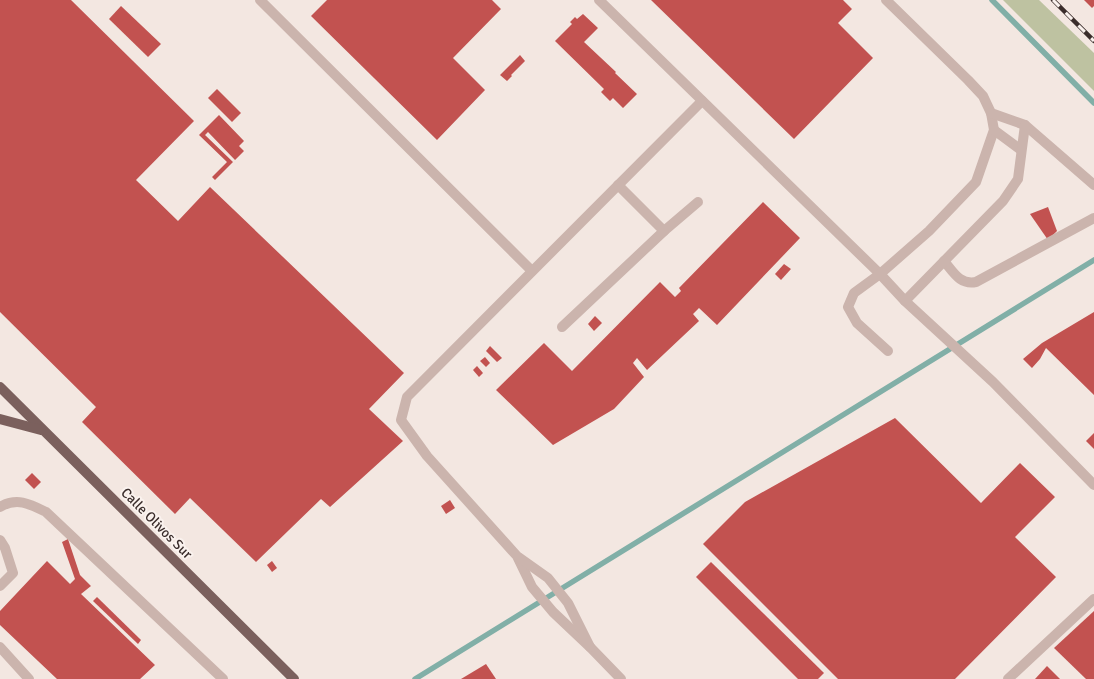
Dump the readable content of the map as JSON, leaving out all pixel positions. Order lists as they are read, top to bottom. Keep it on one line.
{"streets":{"main road":["Calle Olivos Sur"]}}
